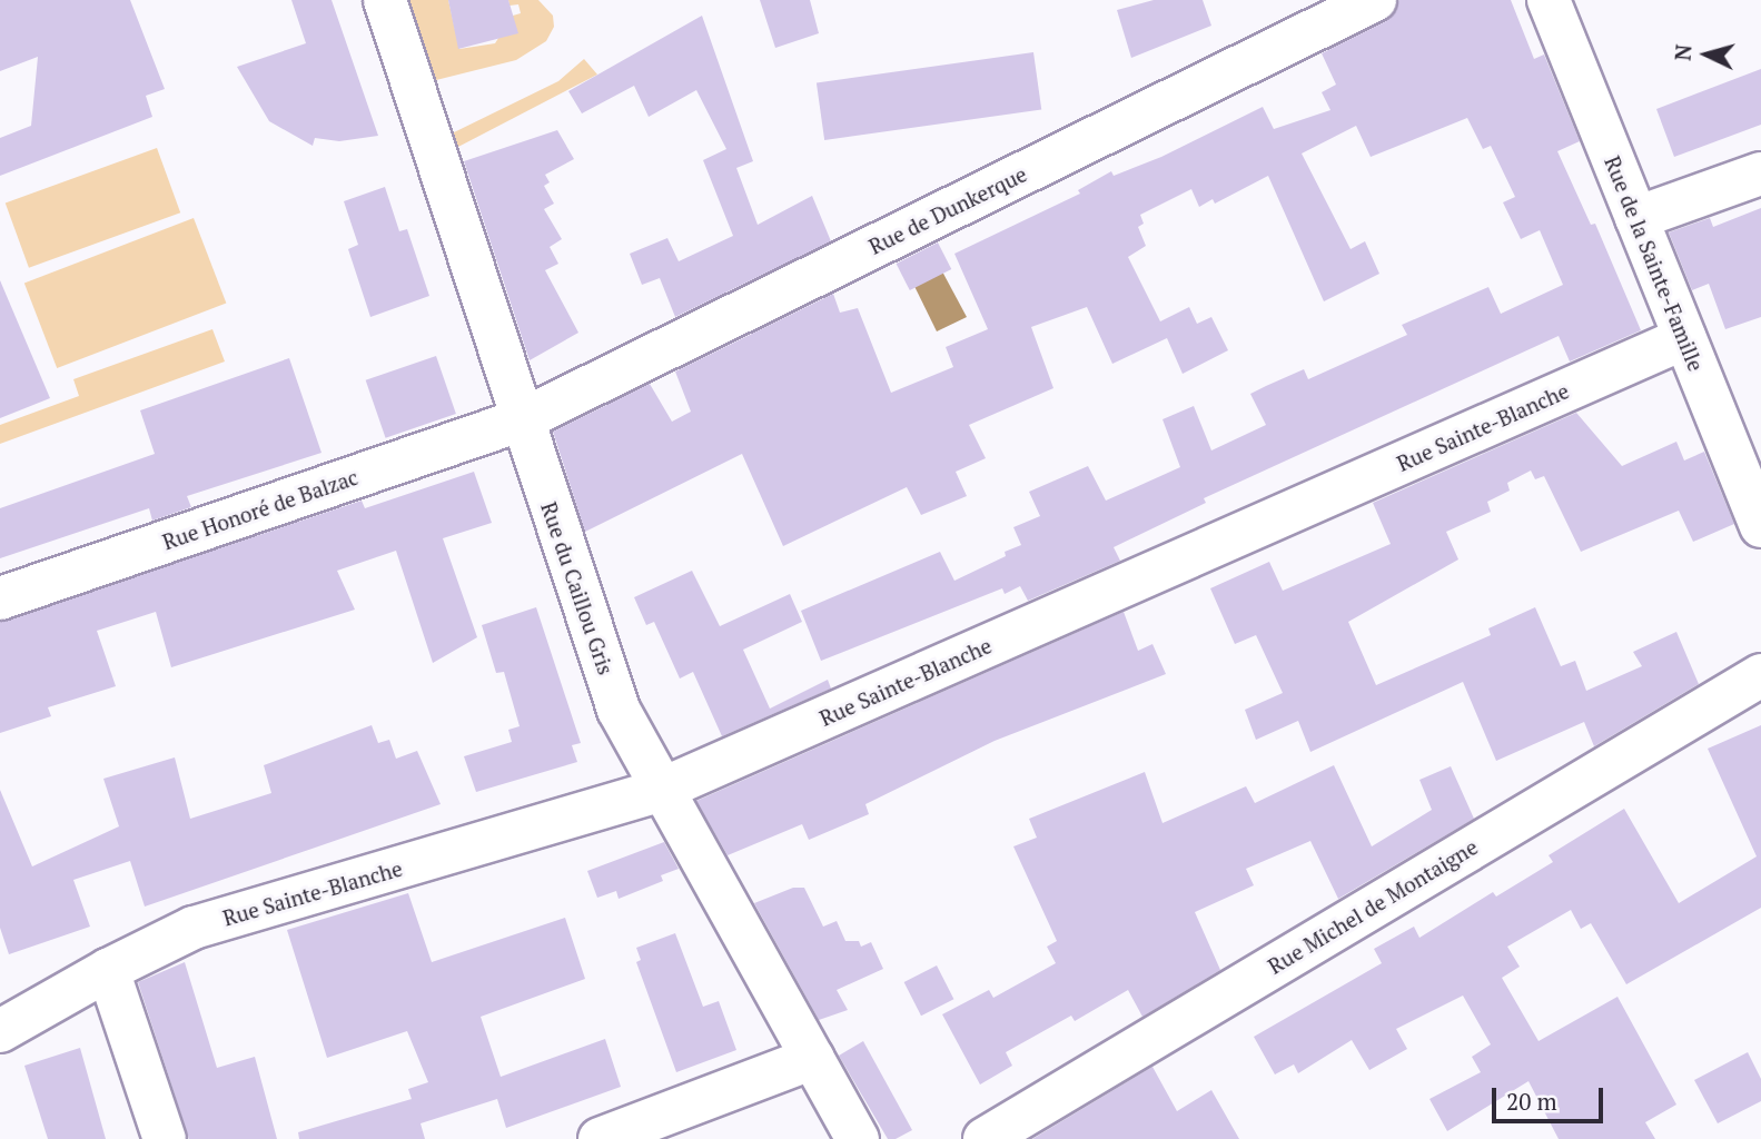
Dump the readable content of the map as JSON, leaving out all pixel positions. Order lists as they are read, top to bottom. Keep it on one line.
{"streets":{"street":["Rue de Dunkerque","Rue de la Sainte-Famille","Rue Sainte-Blanche","Rue Honoré de Balzac","Rue du Caillou Gris","Rue Michel de Montaigne"]},"crossings":[["Rue de Dunkerque","Rue Honoré de Balzac"],["Rue de Dunkerque","Rue du Caillou Gris"],["Rue de la Sainte-Famille","Rue Sainte-Blanche"],["Rue Sainte-Blanche","Rue du Caillou Gris"],["Rue Honoré de Balzac","Rue du Caillou Gris"]],"scale_bar":"20 m","north":"left"}
